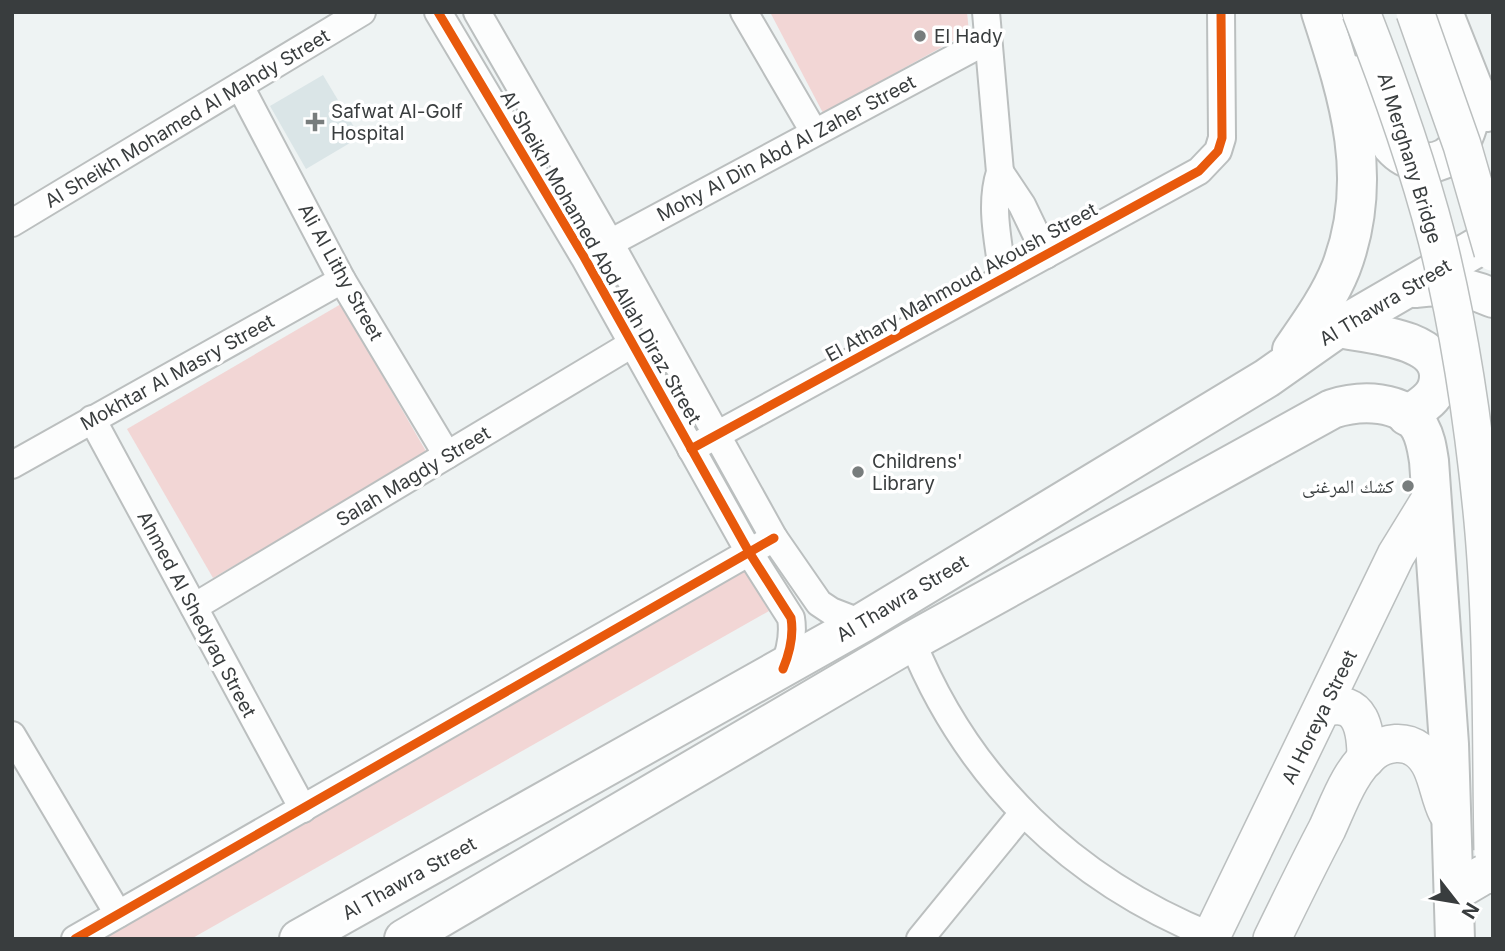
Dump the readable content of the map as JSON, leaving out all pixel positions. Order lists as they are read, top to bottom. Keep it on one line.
{"streets":{"highway":["Al Thawra Street"],"main road":["Al Merghany Bridge","Al Horeya Street"],"street":["Al Sheikh Mohamed Al Mahdy Street","Mohy Al Din Abd Al Zaher Street","Al Sheikh Mohamed Abd Allah Diraz Street","Ali Al Lithy Street","El Athary Mahmoud Akoush Street","Mokhtar Al Masry Street","Salah Magdy Street","Ahmed Al Shedyaq Street"]},"crossings":[["Al Sheikh Mohamed Al Mahdy Street","Ali Al Lithy Street"],["Mohy Al Din Abd Al Zaher Street","Al Sheikh Mohamed Abd Allah Diraz Street"],["Al Sheikh Mohamed Abd Allah Diraz Street","El Athary Mahmoud Akoush Street"],["Al Sheikh Mohamed Abd Allah Diraz Street","Al Thawra Street"],["Al Sheikh Mohamed Abd Allah Diraz Street","Salah Magdy Street"],["Ali Al Lithy Street","Mokhtar Al Masry Street"],["Ali Al Lithy Street","Salah Magdy Street"],["Mokhtar Al Masry Street","Ahmed Al Shedyaq Street"],["Salah Magdy Street","Ahmed Al Shedyaq Street"]],"places":{"other":["El Hady","Childrens' Library","كشك المرغنى"],"health":["Safwat Al-Golf Hospital"]},"north":"bottom right"}
